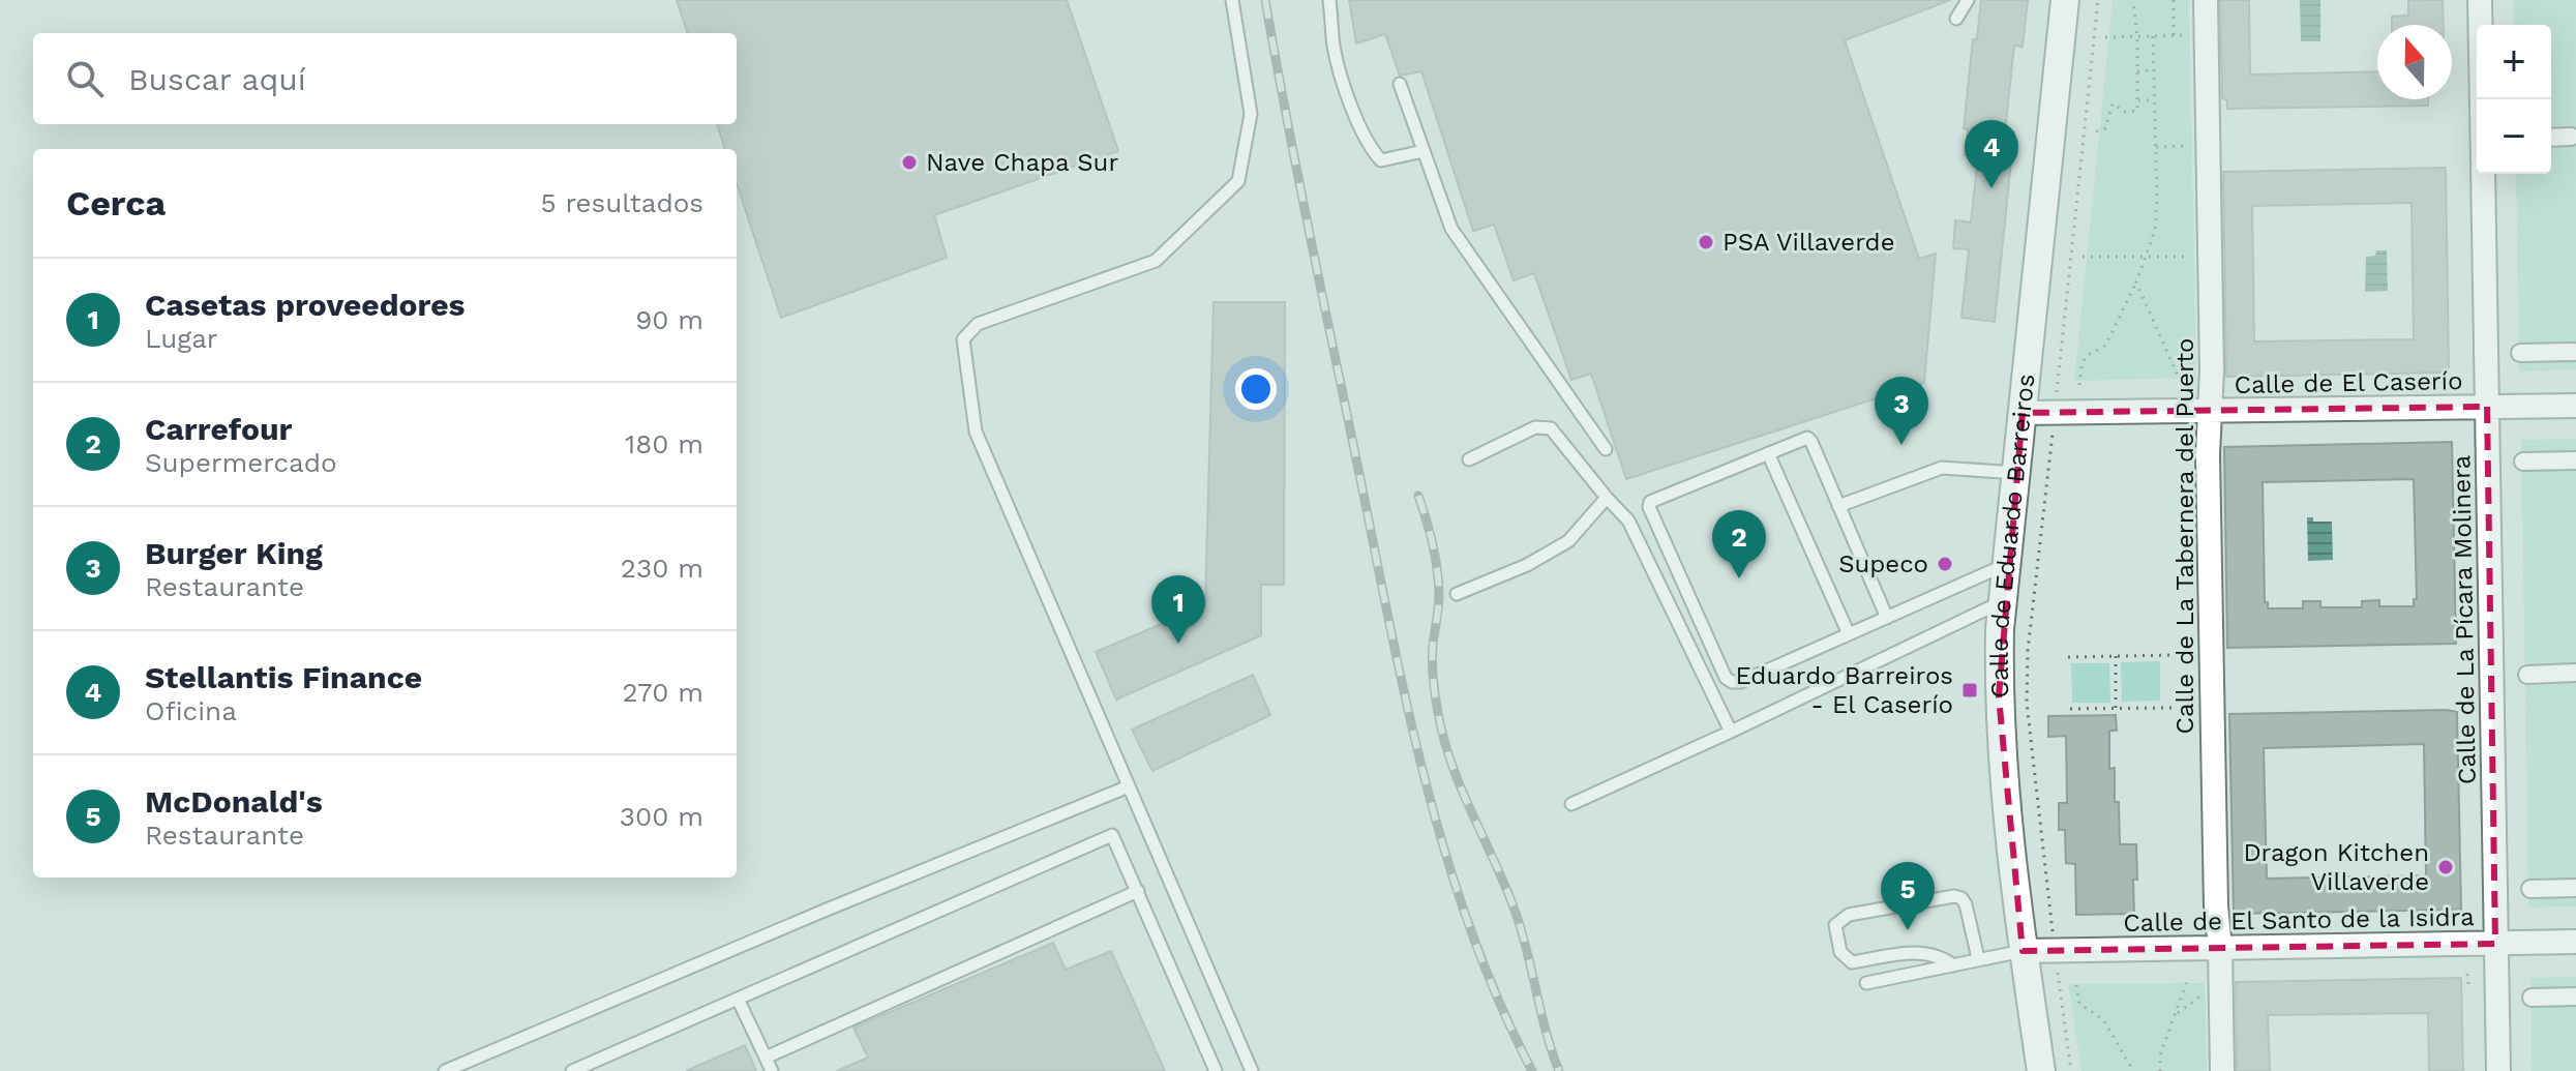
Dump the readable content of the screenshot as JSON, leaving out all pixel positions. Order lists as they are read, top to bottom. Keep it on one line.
{"streets":{"street":["Calle de El Caserío","Calle de Eduardo Barreiros","Calle de La Tabernera del Puerto","Calle de La Pícara Molinera","Calle de El Santo de la Isidra"]},"crossings":[["Calle de El Caserío","Calle de Eduardo Barreiros"],["Calle de El Caserío","Calle de La Tabernera del Puerto"],["Calle de El Caserío","Calle de La Pícara Molinera"],["Calle de Eduardo Barreiros","Calle de El Santo de la Isidra"],["Calle de La Tabernera del Puerto","Calle de El Santo de la Isidra"],["Calle de La Pícara Molinera","Calle de El Santo de la Isidra"]],"places":{"other":["Nave Chapa Sur","PSA Villaverde","Supeco","Dragon Kitchen Villaverde"],"transit":["Eduardo Barreiros - El Caserío"]},"north":"top","page":{"map_buttons":["+","−"],"search":"Buscar aquí","pins":["4","3","2","1","5"],"heading":["Cerca","5 resultados"],"list":[{"mark":"1","name":"Casetas proveedores","note":"Lugar","value":"90 m"},{"mark":"2","name":"Carrefour","note":"Supermercado","value":"180 m"},{"mark":"3","name":"Burger King","note":"Restaurante","value":"230 m"},{"mark":"4","name":"Stellantis Finance","note":"Oficina","value":"270 m"},{"mark":"5","name":"McDonald's","note":"Restaurante","value":"300 m"}]}}
